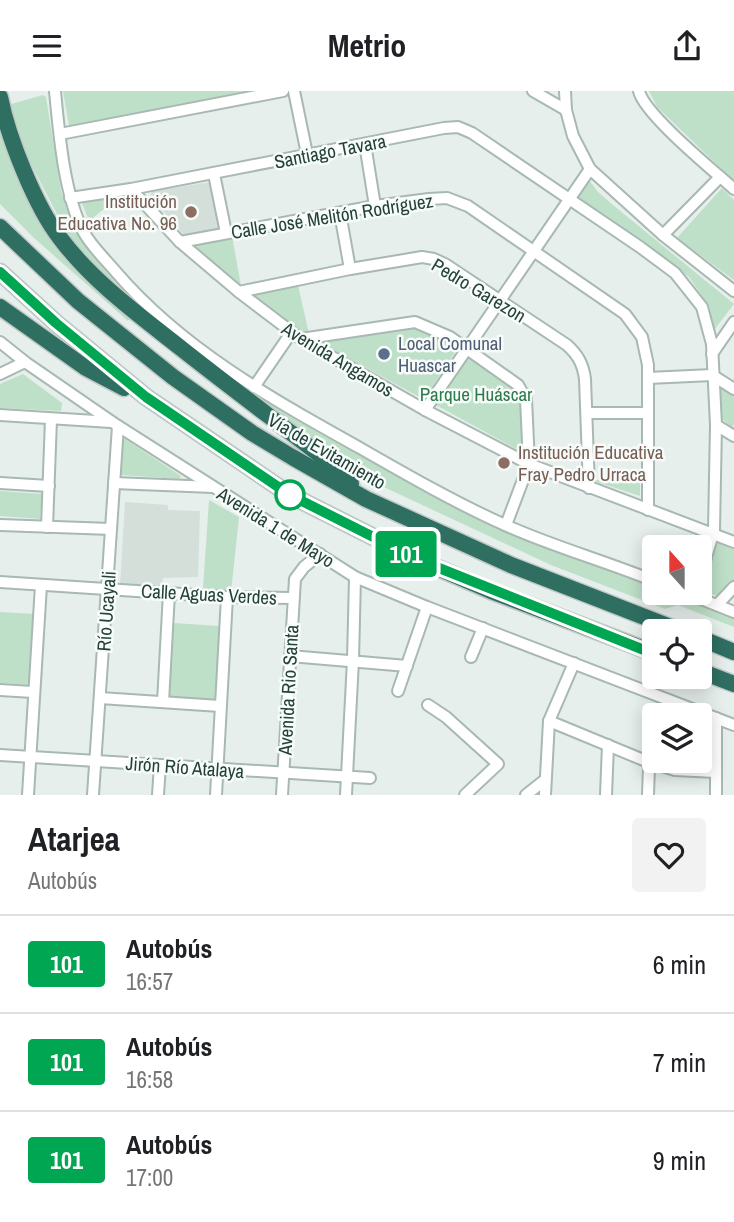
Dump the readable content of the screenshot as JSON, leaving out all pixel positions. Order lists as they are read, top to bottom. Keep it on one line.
{"streets":{"highway":["Vía de Evitamiento"],"street":["Santiago Tavara","Calle José Melitón Rodríguez","Pedro Garezon","Avenida Angamos","Avenida 1 de Mayo","Calle Aguas Verdes","Río Ucayali","Avenida Rio Santa","Jirón Río Atalaya"]},"crossings":[["Santiago Tavara","Avenida Angamos"],["Calle José Melitón Rodríguez","Avenida Angamos"],["Pedro Garezon","Avenida Angamos"],["Avenida 1 de Mayo","Río Ucayali"],["Avenida 1 de Mayo","Avenida Rio Santa"],["Calle Aguas Verdes","Río Ucayali"],["Calle Aguas Verdes","Avenida Rio Santa"],["Río Ucayali","Jirón Río Atalaya"],["Avenida Rio Santa","Jirón Río Atalaya"]],"parks":["Parque Huáscar"],"places":["Institución Educativa No. 96","Local Comunal Huascar","Institución Educativa Fray Pedro Urraca"],"lines":["bus line 101"],"north":"top","page":{"header":"Metrio","on_map":"101","heading":["Atarjea","Autobús"],"list":[{"mark":"101","name":"Autobús","note":"16:57","value":"6 min"},{"mark":"101","name":"Autobús","note":"16:58","value":"7 min"},{"mark":"101","name":"Autobús","note":"17:00","value":"9 min"}]}}
